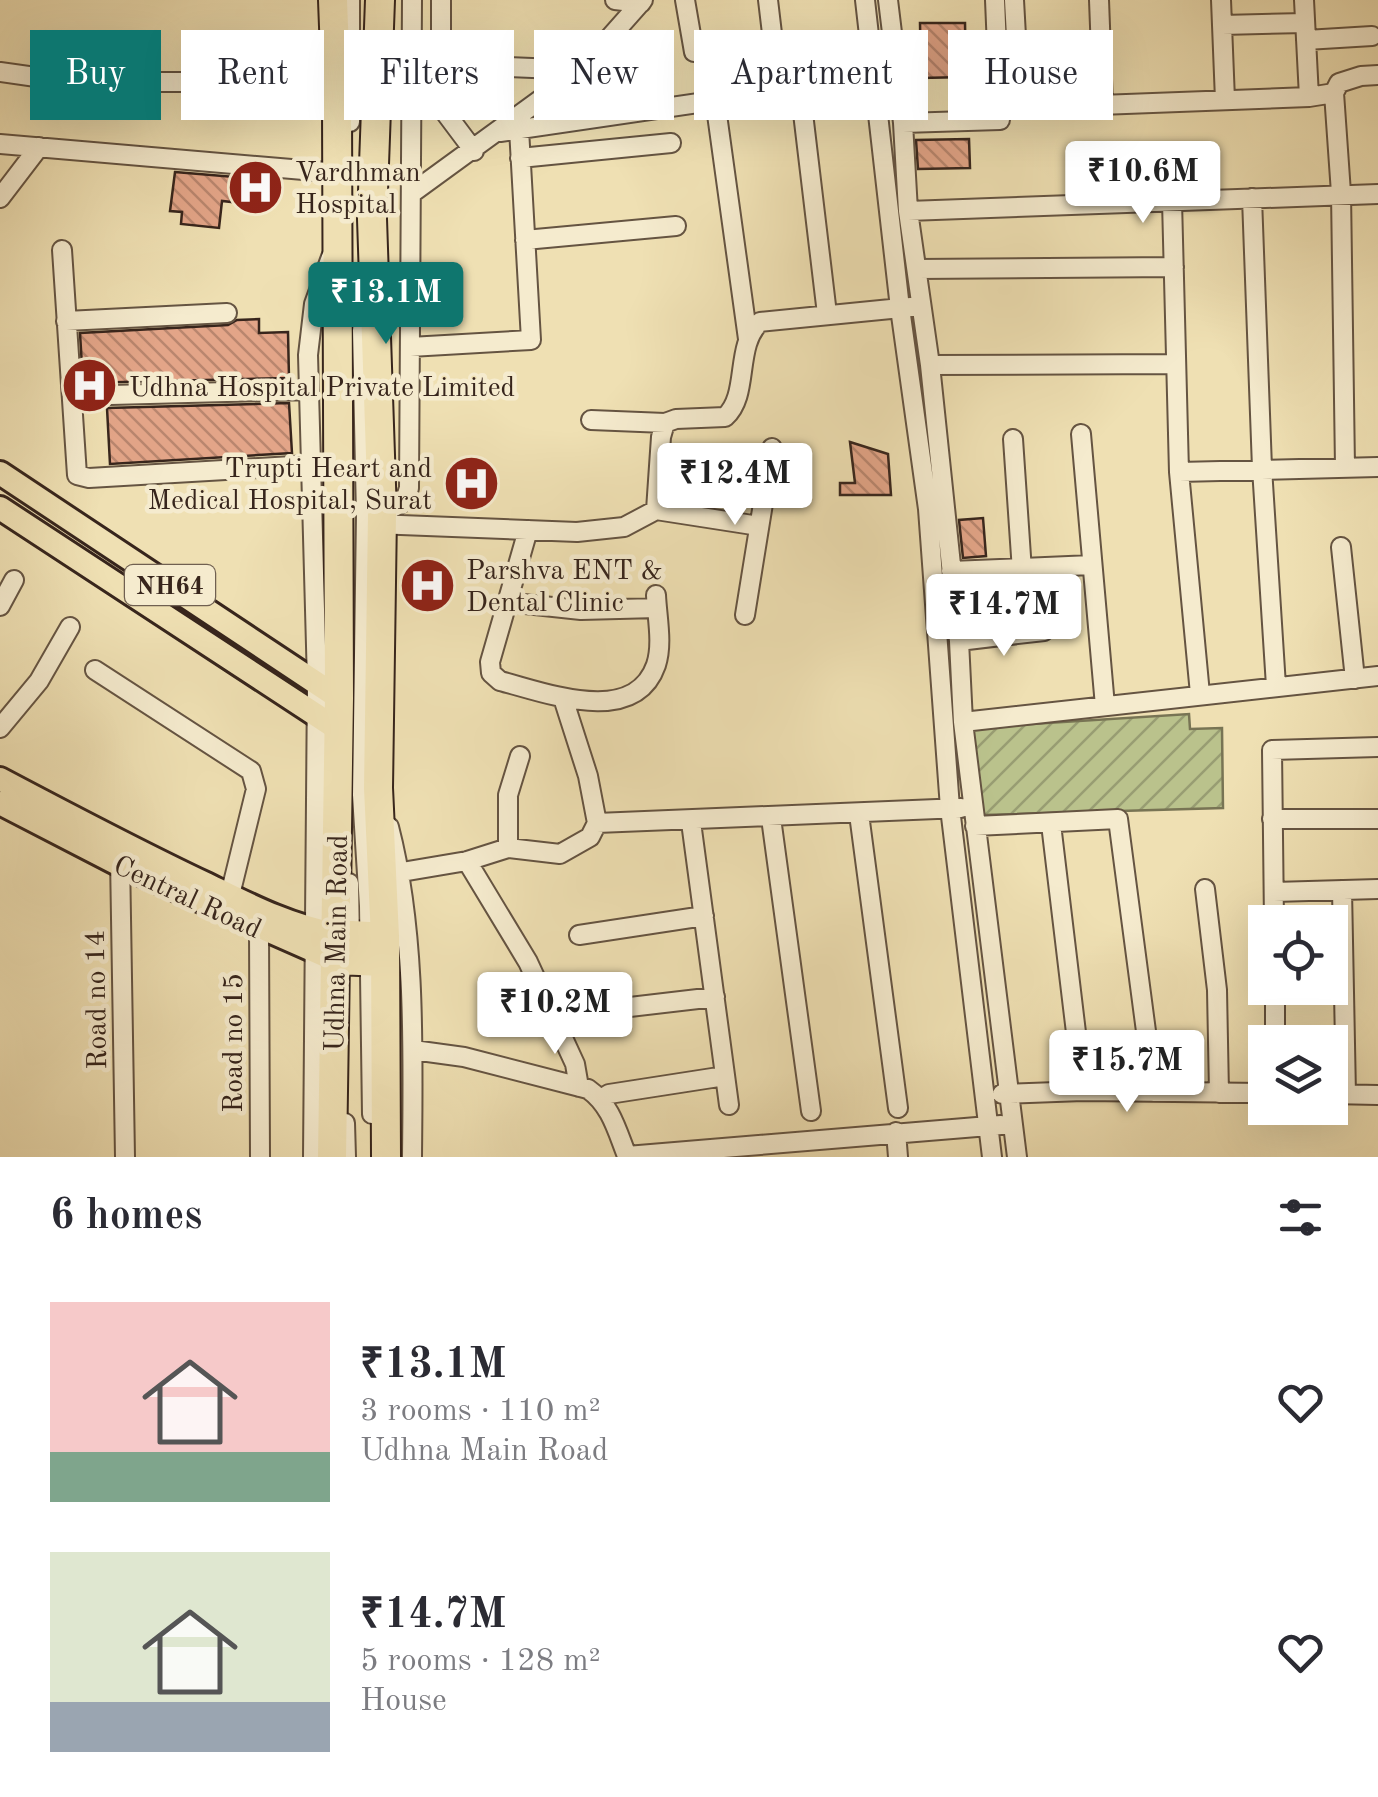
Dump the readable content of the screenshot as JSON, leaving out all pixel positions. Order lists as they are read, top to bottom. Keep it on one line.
{"streets":{"highway":["Udhna Main Road"],"main road":["NH64","Central Road"],"street":["Road no 14","Road no 15"]},"crossings":[["NH64","Udhna Main Road"],["Central Road","Udhna Main Road"],["Central Road","Road no 14"],["Central Road","Road no 15"]],"places":{"hospital":["Vardhman Hospital","Udhna Hospital Private Limited","Trupti Heart and Medical Hospital, Surat","Parshva ENT & Dental Clinic"]},"page":{"chip":["Buy","Rent","Filters","New","Apartment","House"],"price":["₹10.6M","₹13.1M","₹12.4M","₹14.7M","₹10.2M","₹15.7M"],"heading":"6 homes","list":[{"name":"₹13.1M","note":"3 rooms · 110 m² · Udhna Main Road"},{"name":"₹14.7M","note":"5 rooms · 128 m² · House"}]}}
